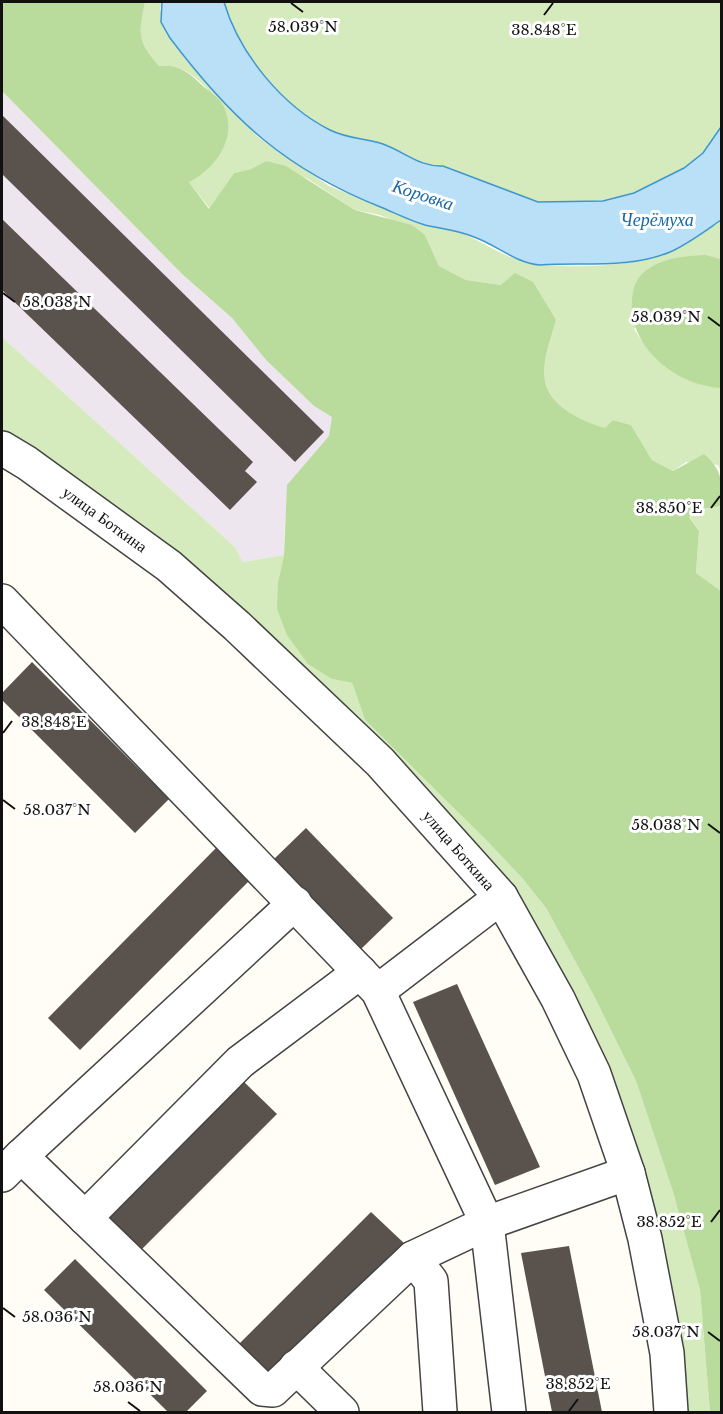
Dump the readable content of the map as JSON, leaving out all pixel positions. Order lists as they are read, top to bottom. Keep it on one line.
{"streets":{"street":["улица Боткина"]},"water":["Коровка","Черёмуха"],"coordinates":["58.039°N","38.848°E","58.038°N","38.850°E","58.037°N","38.852°E","58.036°N"]}
